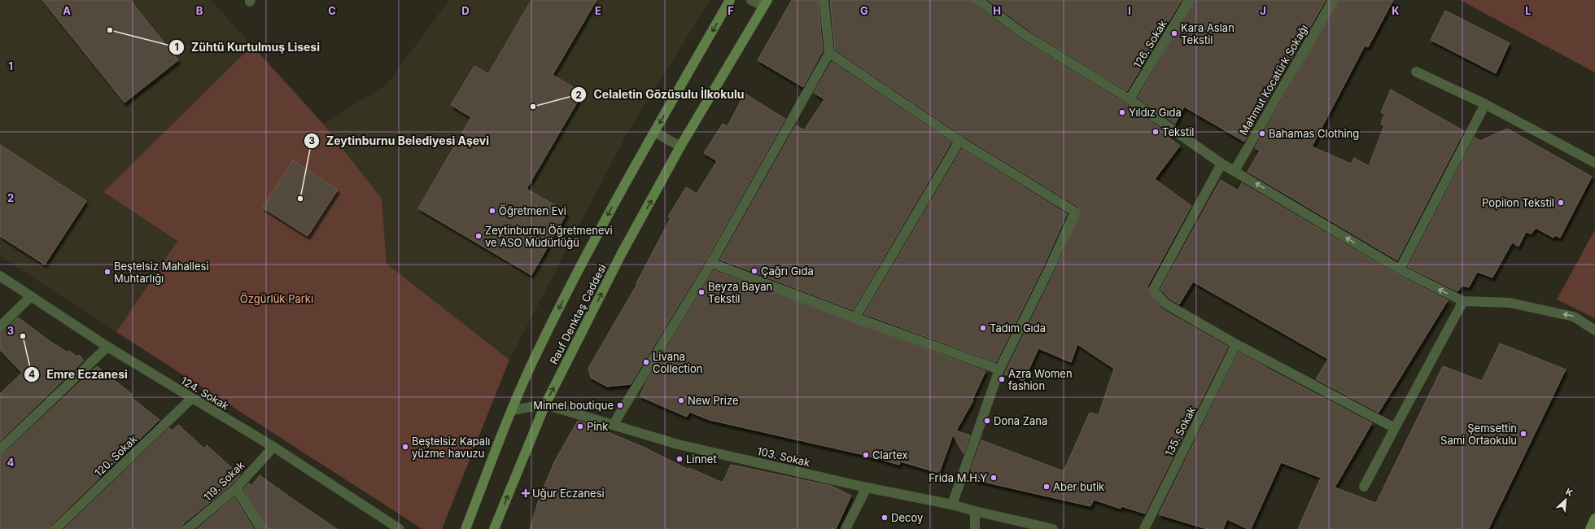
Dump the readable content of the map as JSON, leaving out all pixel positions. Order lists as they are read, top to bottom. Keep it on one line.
{"streets":{"main road":["Rauf Denktaş Caddesi"],"street":["126. Sokak","Mahmut Kocatürk Sokağı","124. Sokak","135. Sokak","120. Sokak","103. Sokak","119. Sokak"]},"crossings":[["Rauf Denktaş Caddesi","103. Sokak"],["124. Sokak","120. Sokak"],["124. Sokak","119. Sokak"]],"parks":["Özgürlük Parkı"],"places":{"other":["Zühtü Kurtulmuş Lisesi","Kara Aslan Tekstil","Celaletin Gözüsulu İlkokulu","Yıldız Gıda","Tekstil","Bahamas Clothing","Zeytinburnu Belediyesi Aşevi","Popilon Tekstil","Öğretmen Evi","Zeytinburnu Öğretmenevi ve ASO Müdürlüğü","Çağrı Gıda","Beştelsiz Mahallesi Muhtarlığı","Beyza Bayan Tekstil","Tadım Gıda","Emre Eczanesi","Livana Collection","Azra Women fashion","New Prize","Minnel boutique","Dona Zana","Pink","Şemsettin Sami Ortaokulu","Beştelsiz Kapalı yüzme havuzu","Clartex","Linnet","Frida M.H.Y","Aber butik","Decoy"],"health":["Uğur Eczanesi"]},"north":"top right","grid":{"columns":["A","B","C","D","E","F","G","H","I","J","K","L"],"rows":["1","2","3","4"]}}
